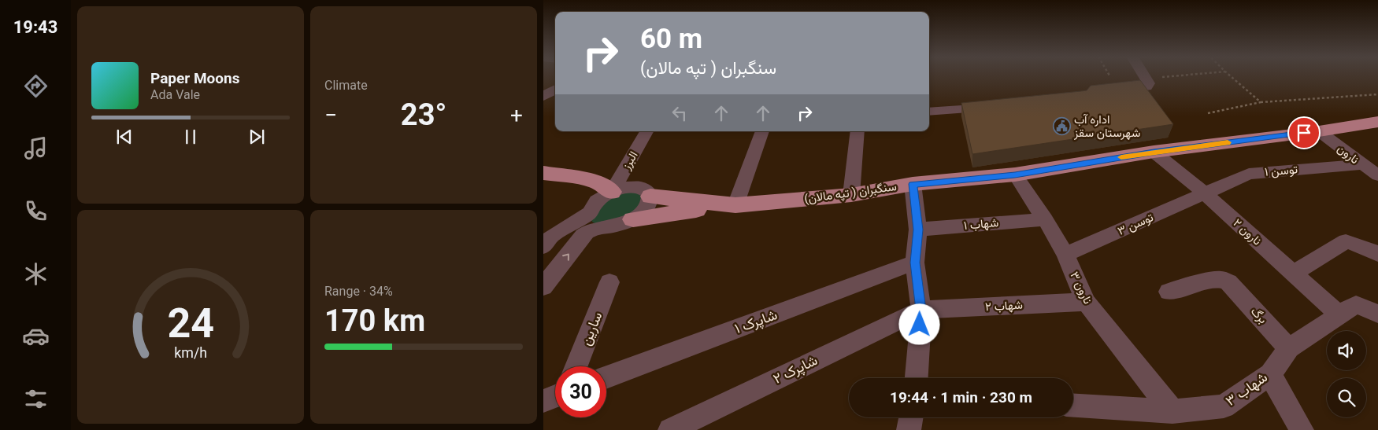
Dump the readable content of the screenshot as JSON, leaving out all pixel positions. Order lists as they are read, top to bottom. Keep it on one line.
{"streets":{"main road":["سنگبران ( تپه مالان)"],"street":["نارون","البرز","توسن ۱","شهاب ۱","توسن ۳","نارون ۲","نارون ۳","شهاب ۲","برگ","شاپرک ۱","سارین","شاپرک ۲","شهاب ۳"]},"crossings":[["نارون","توسن ۱"],["نارون","سنگبران ( تپه مالان)"],["توسن ۱","توسن ۳"],["توسن ۱","نارون ۲"],["سنگبران ( تپه مالان)","نارون ۲"],["سنگبران ( تپه مالان)","نارون ۳"],["شهاب ۱","نارون ۳"],["توسن ۳","نارون ۲"],["توسن ۳","نارون ۳"],["نارون ۲","شهاب ۳"],["نارون ۳","شهاب ۲"],["نارون ۳","شهاب ۳"],["شهاب ۲","شاپرک ۲"],["برگ","شهاب ۳"]],"places":{"public building":["اداره آب شهرستان سقز"]},"page":{"tabs":"19:43","tile":["Climate",["Range · 34%","170 km"]],"turn":["60 m","سنگبران ( تپه مالان)"],"song":["Paper Moons","Ada Vale"],"heat":["−","23°","+"],"limit":"30","trip":"19:44 · 1 min · 230 m","gauge":["24","km/h"]}}
